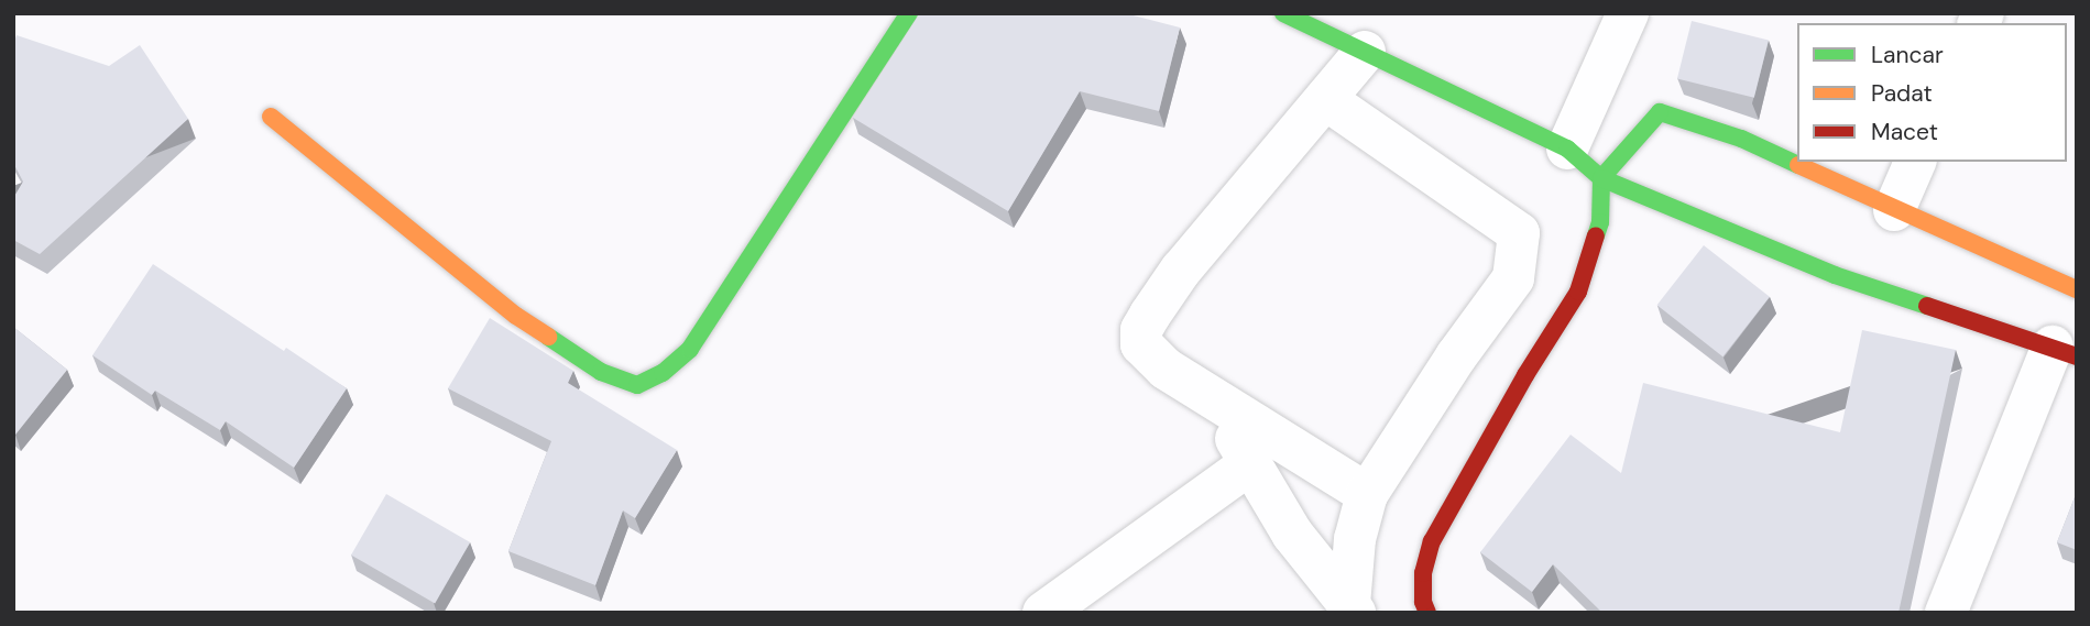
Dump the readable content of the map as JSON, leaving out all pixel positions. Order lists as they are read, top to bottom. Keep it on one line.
{"legend":["Lancar","Padat","Macet"]}
